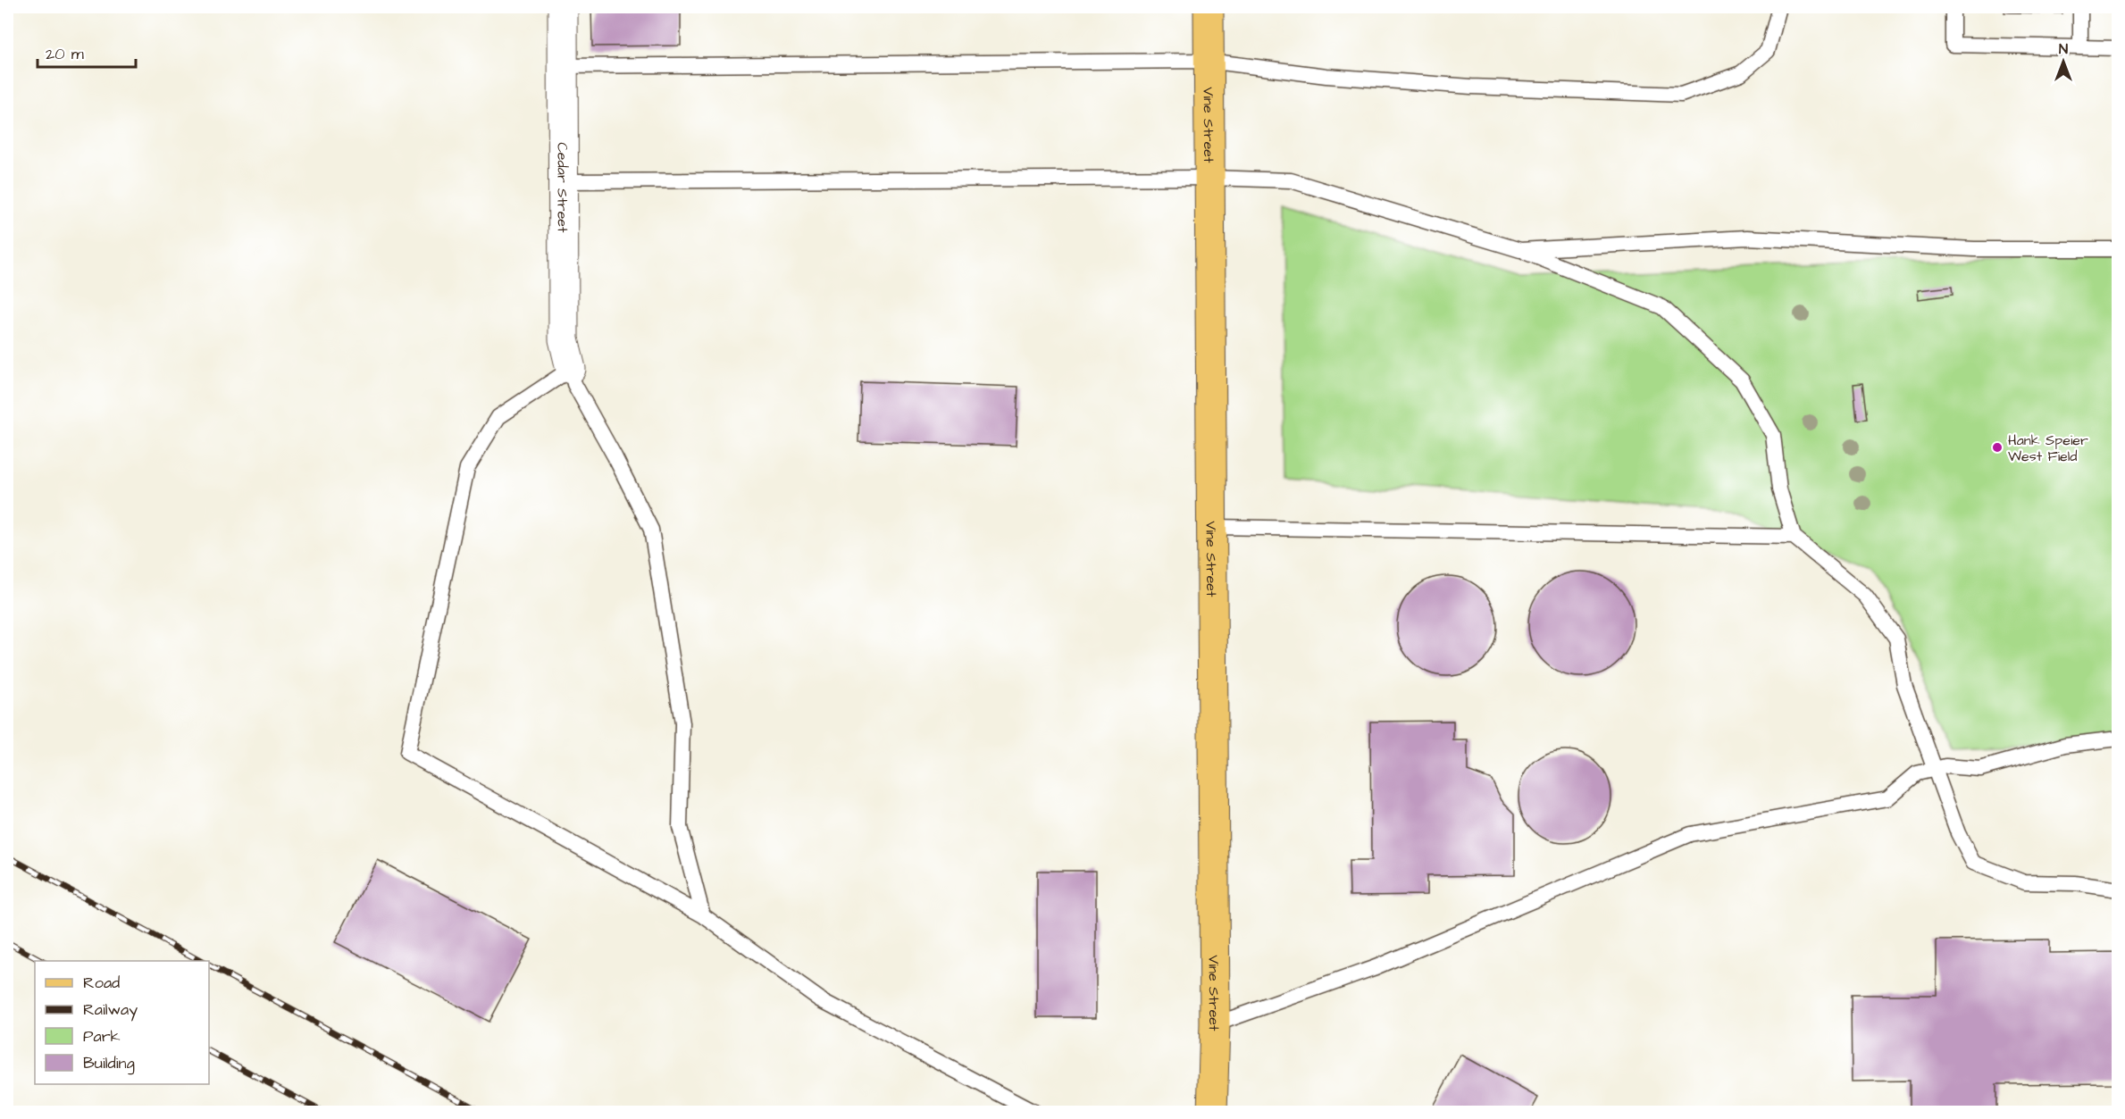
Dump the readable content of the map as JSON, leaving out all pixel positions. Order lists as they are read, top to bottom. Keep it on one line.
{"streets":{"main road":["Vine Street"],"street":["Cedar Street"]},"places":["Hank Speier West Field"],"legend":["Road","Railway","Park","Building"],"scale_bar":"20 m","north":"top"}
